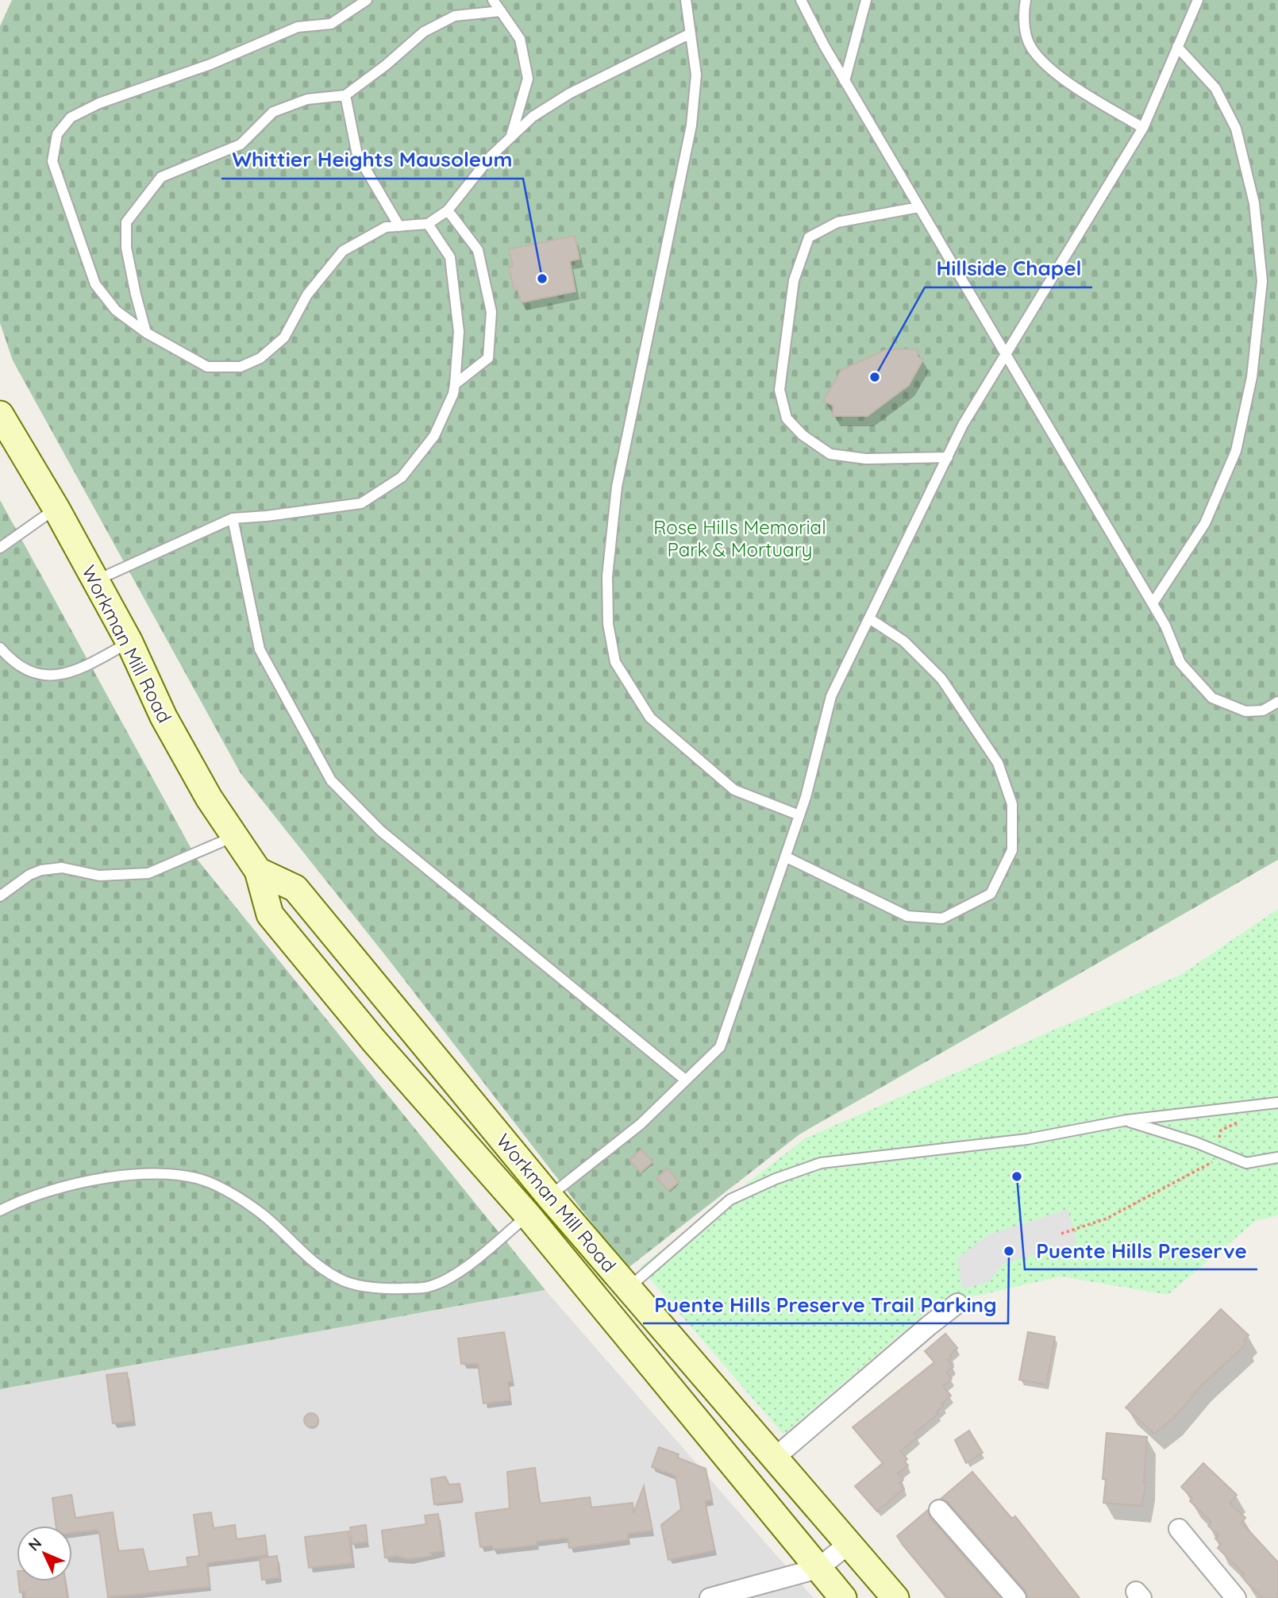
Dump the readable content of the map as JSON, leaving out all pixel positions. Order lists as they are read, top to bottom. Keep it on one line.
{"streets":{"main road":["Workman Mill Road"]},"parks":["Rose Hills Memorial Park & Mortuary"],"places":["Whittier Heights Mausoleum","Hillside Chapel","Puente Hills Preserve","Puente Hills Preserve Trail Parking"],"north":"top left"}
